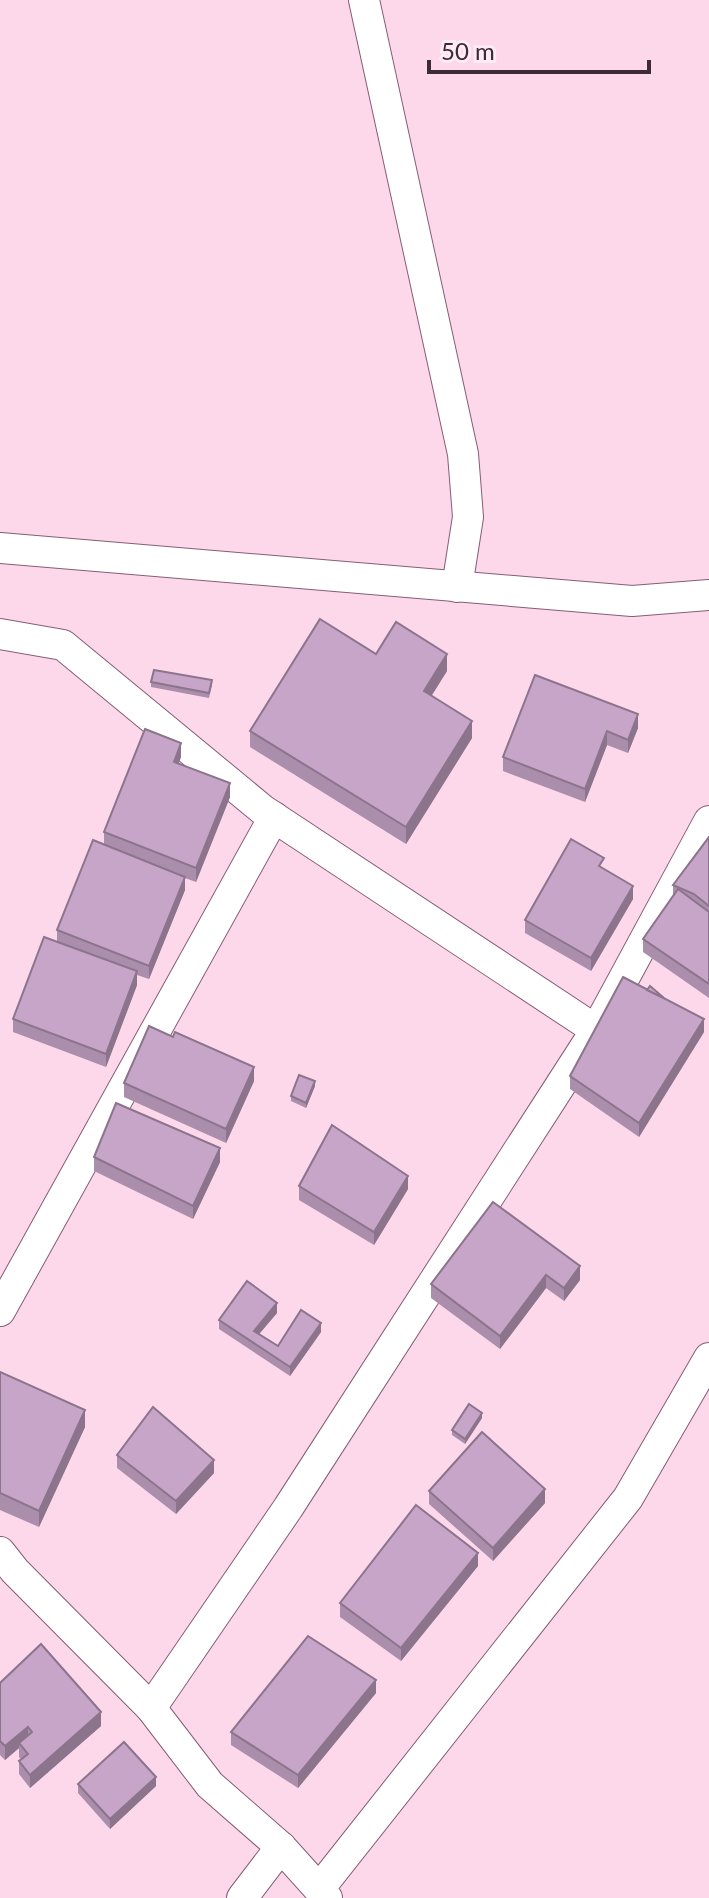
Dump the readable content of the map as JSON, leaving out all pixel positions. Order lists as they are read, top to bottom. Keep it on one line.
{"scale_bar":"50 m"}
